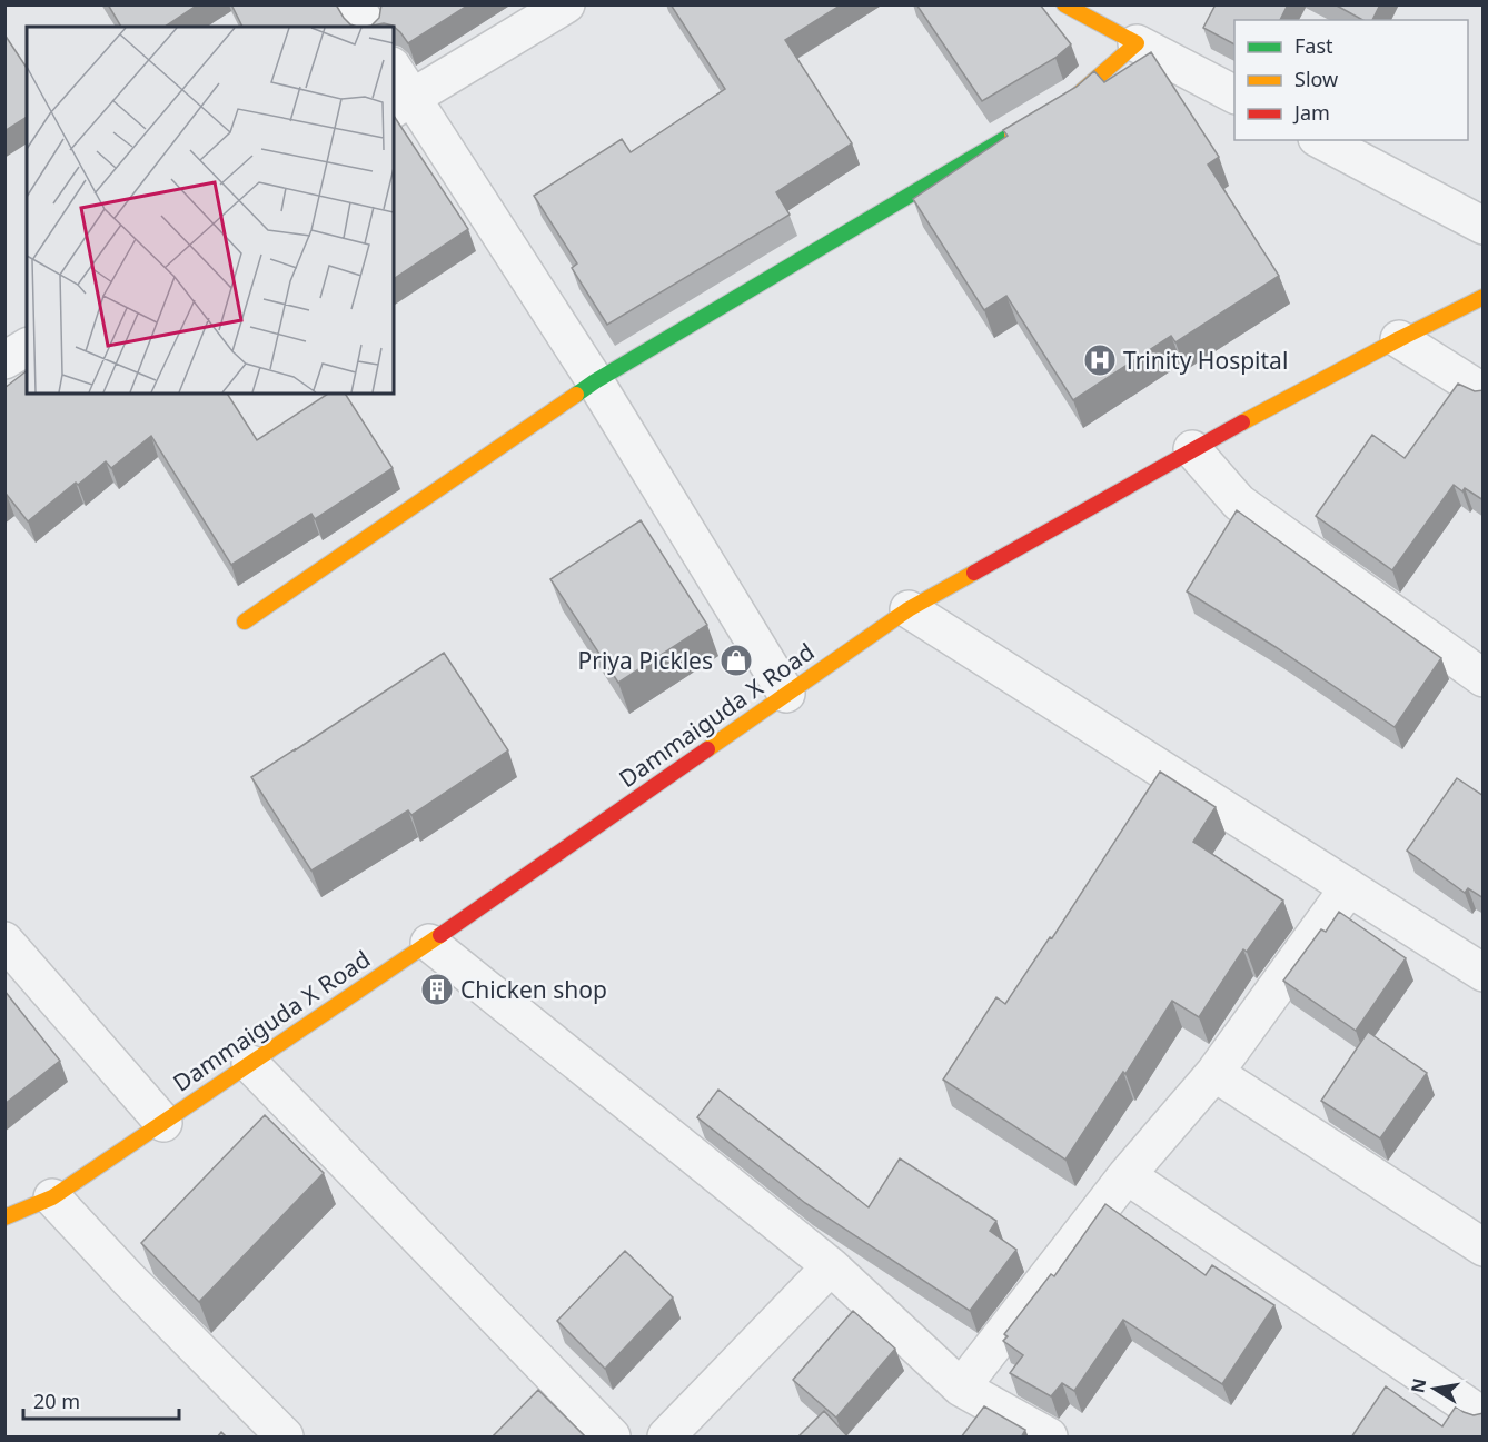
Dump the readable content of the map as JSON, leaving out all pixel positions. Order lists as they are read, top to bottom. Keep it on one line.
{"streets":{"street":["Dammaiguda X Road"]},"places":{"hospital":["Trinity Hospital"],"shop":["Priya Pickles"],"building":["Chicken shop"]},"legend":["Fast","Slow","Jam"],"scale_bar":"20 m","north":"left"}
